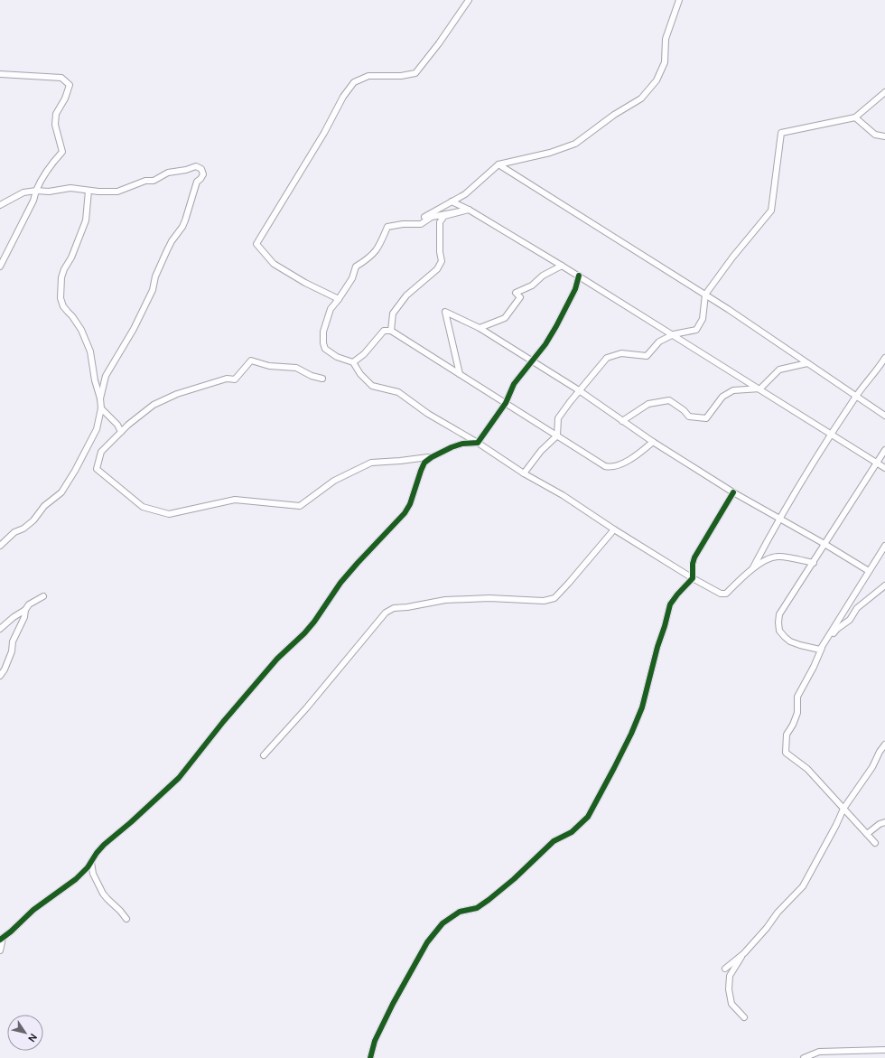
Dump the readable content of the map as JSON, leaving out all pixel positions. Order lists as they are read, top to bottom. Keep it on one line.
{"north":"bottom right"}
